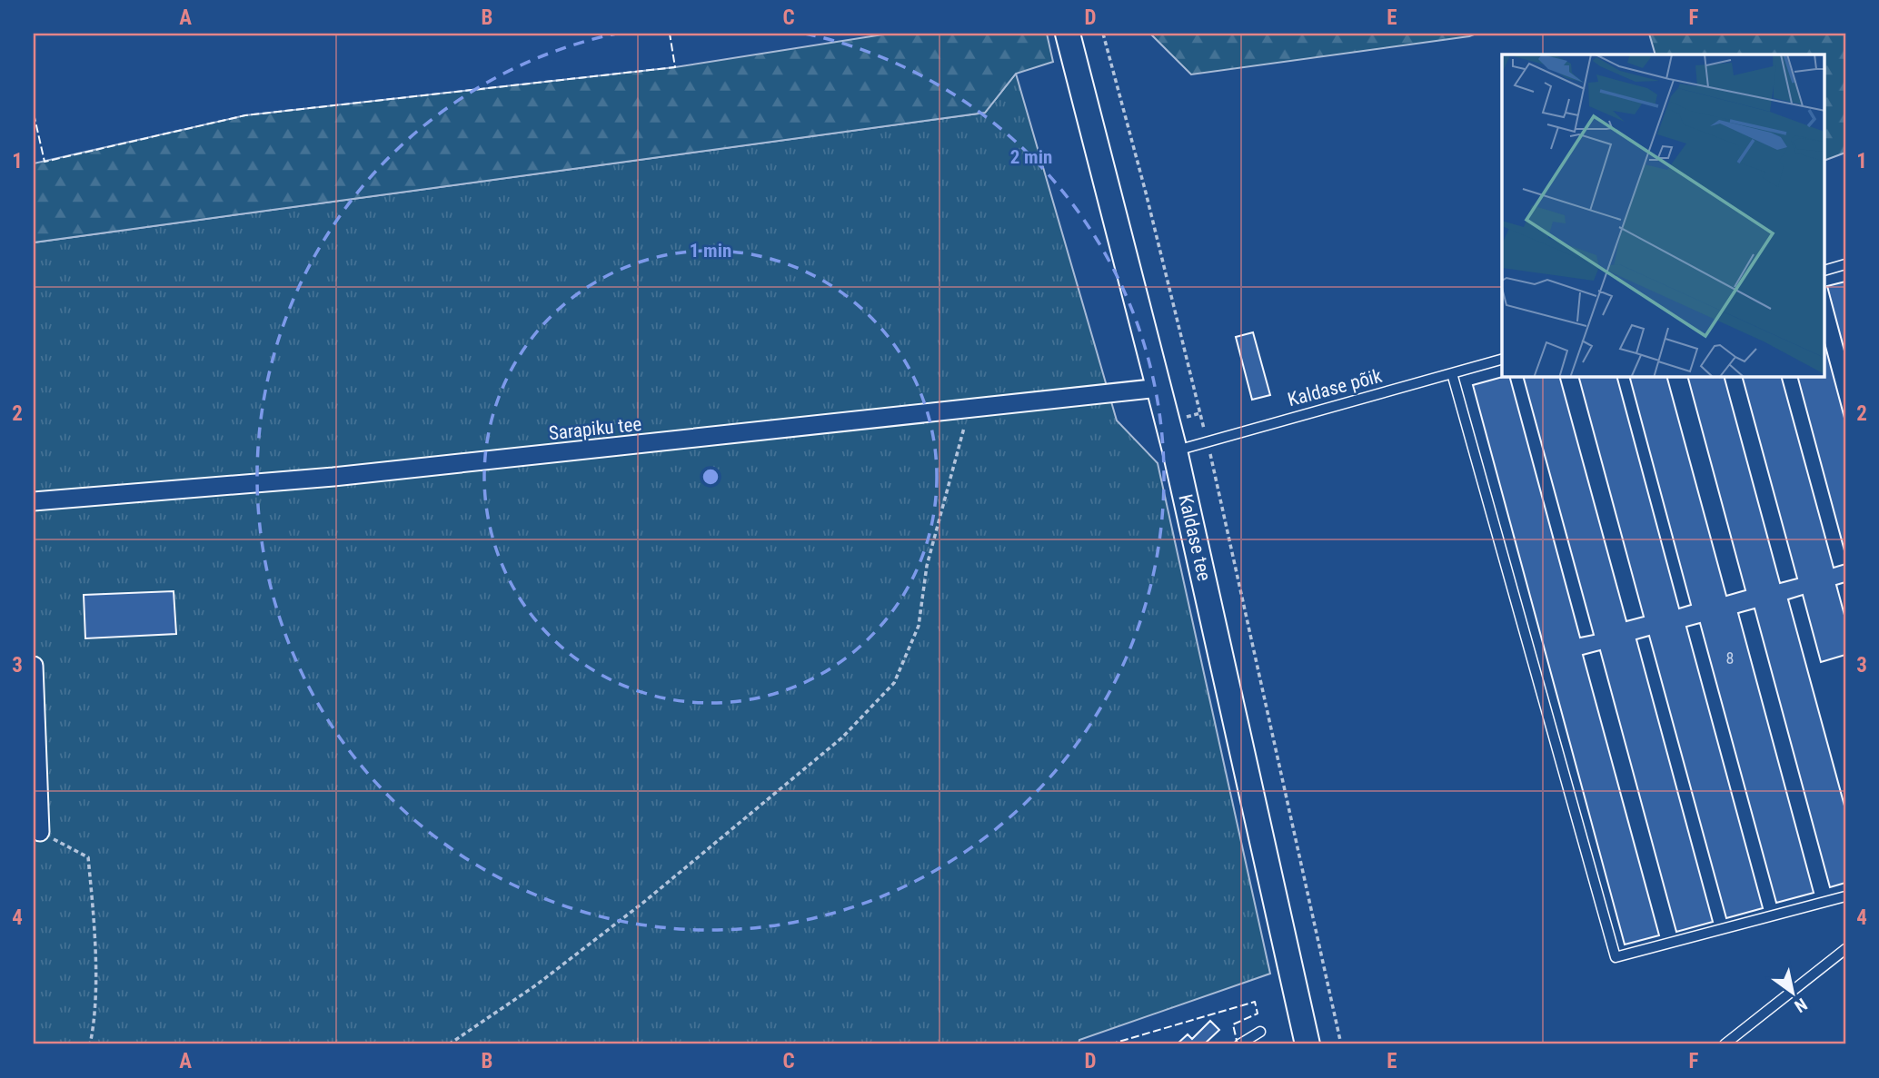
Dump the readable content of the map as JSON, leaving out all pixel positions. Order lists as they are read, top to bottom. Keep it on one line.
{"streets":{"street":["Sarapiku tee","Kaldase tee"],"lane":["Kaldase põik"]},"crossings":[["Kaldase põik","Kaldase tee"],["Sarapiku tee","Kaldase tee"]],"house_numbers":["8"],"north":"bottom right","grid":{"columns":["A","B","C","D","E","F"],"rows":["1","2","3","4"]},"rings":["2 min","1 min"]}
